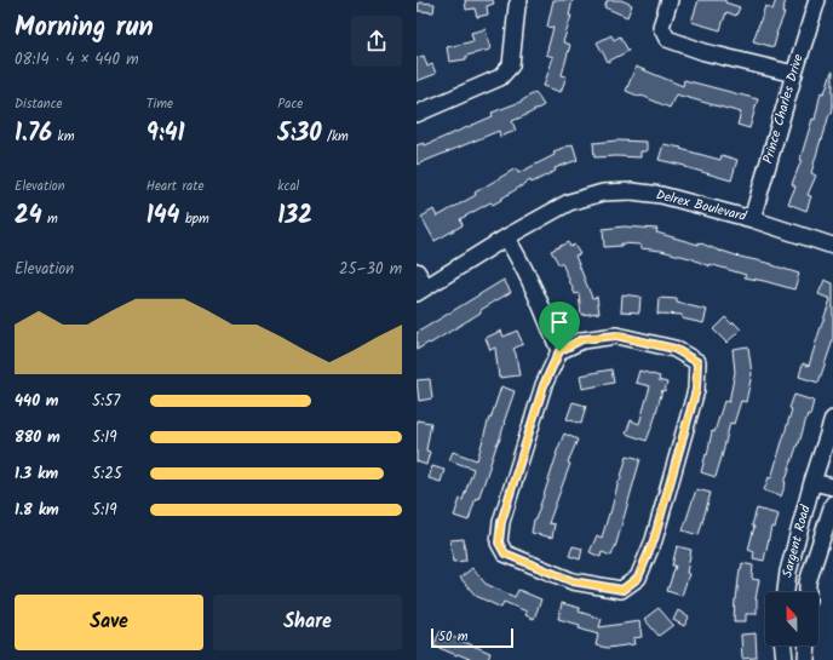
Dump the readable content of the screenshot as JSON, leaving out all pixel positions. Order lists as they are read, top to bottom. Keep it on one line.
{"streets":{"street":["Prince Charles Drive","Delrex Boulevard","Sargent Road"]},"crossings":[["Prince Charles Drive","Delrex Boulevard"]],"scale_bar":"50 m","north":"top","page":{"heading":["Morning run","08:14 · 4 × 440 m"],"stats":[["Distance","1.76 km"],["Time","9:41"],["Pace","5:30 /km"],["Elevation","24 m"],["Heart rate","144 bpm"],["kcal","132"]],"chart":["Elevation","25–30 m"],"list":[{"name":"440 m","note":"5:57"},{"name":"880 m","note":"5:19"},{"name":"1.3 km","note":"5:25"},{"name":"1.8 km","note":"5:19"}],"buttons":["Save","Share"],"scale":"50 m"}}
